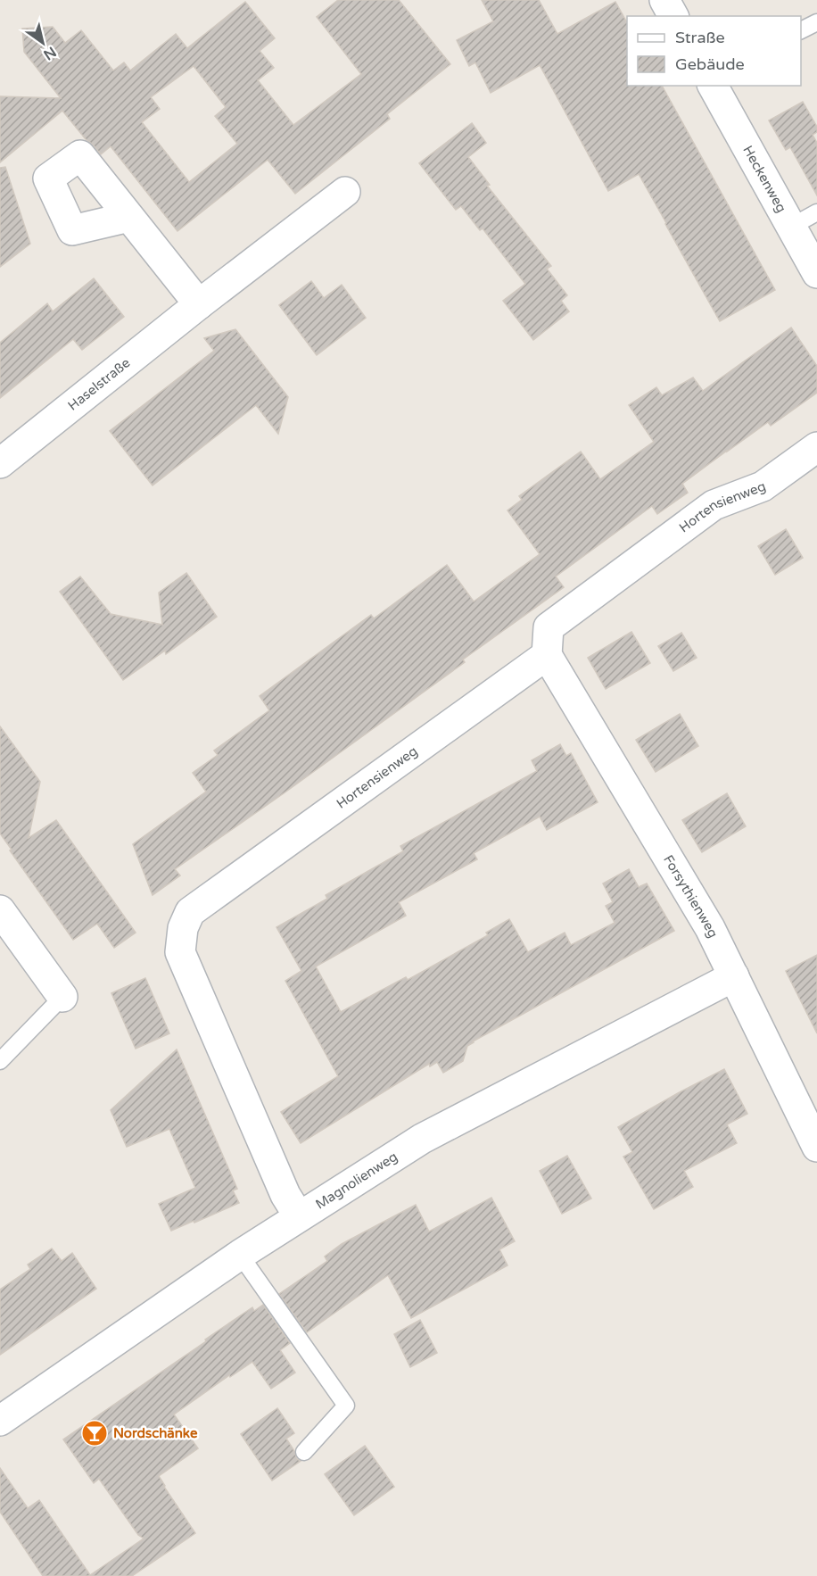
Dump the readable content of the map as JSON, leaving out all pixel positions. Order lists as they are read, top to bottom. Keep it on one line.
{"streets":{"street":["Heckenweg","Haselstraße","Hortensienweg","Forsythienweg","Magnolienweg"]},"crossings":[["Hortensienweg","Forsythienweg"],["Hortensienweg","Magnolienweg"],["Forsythienweg","Magnolienweg"]],"places":{"bar":["Nordschänke"]},"legend":["Straße","Gebäude"],"north":"bottom right"}
